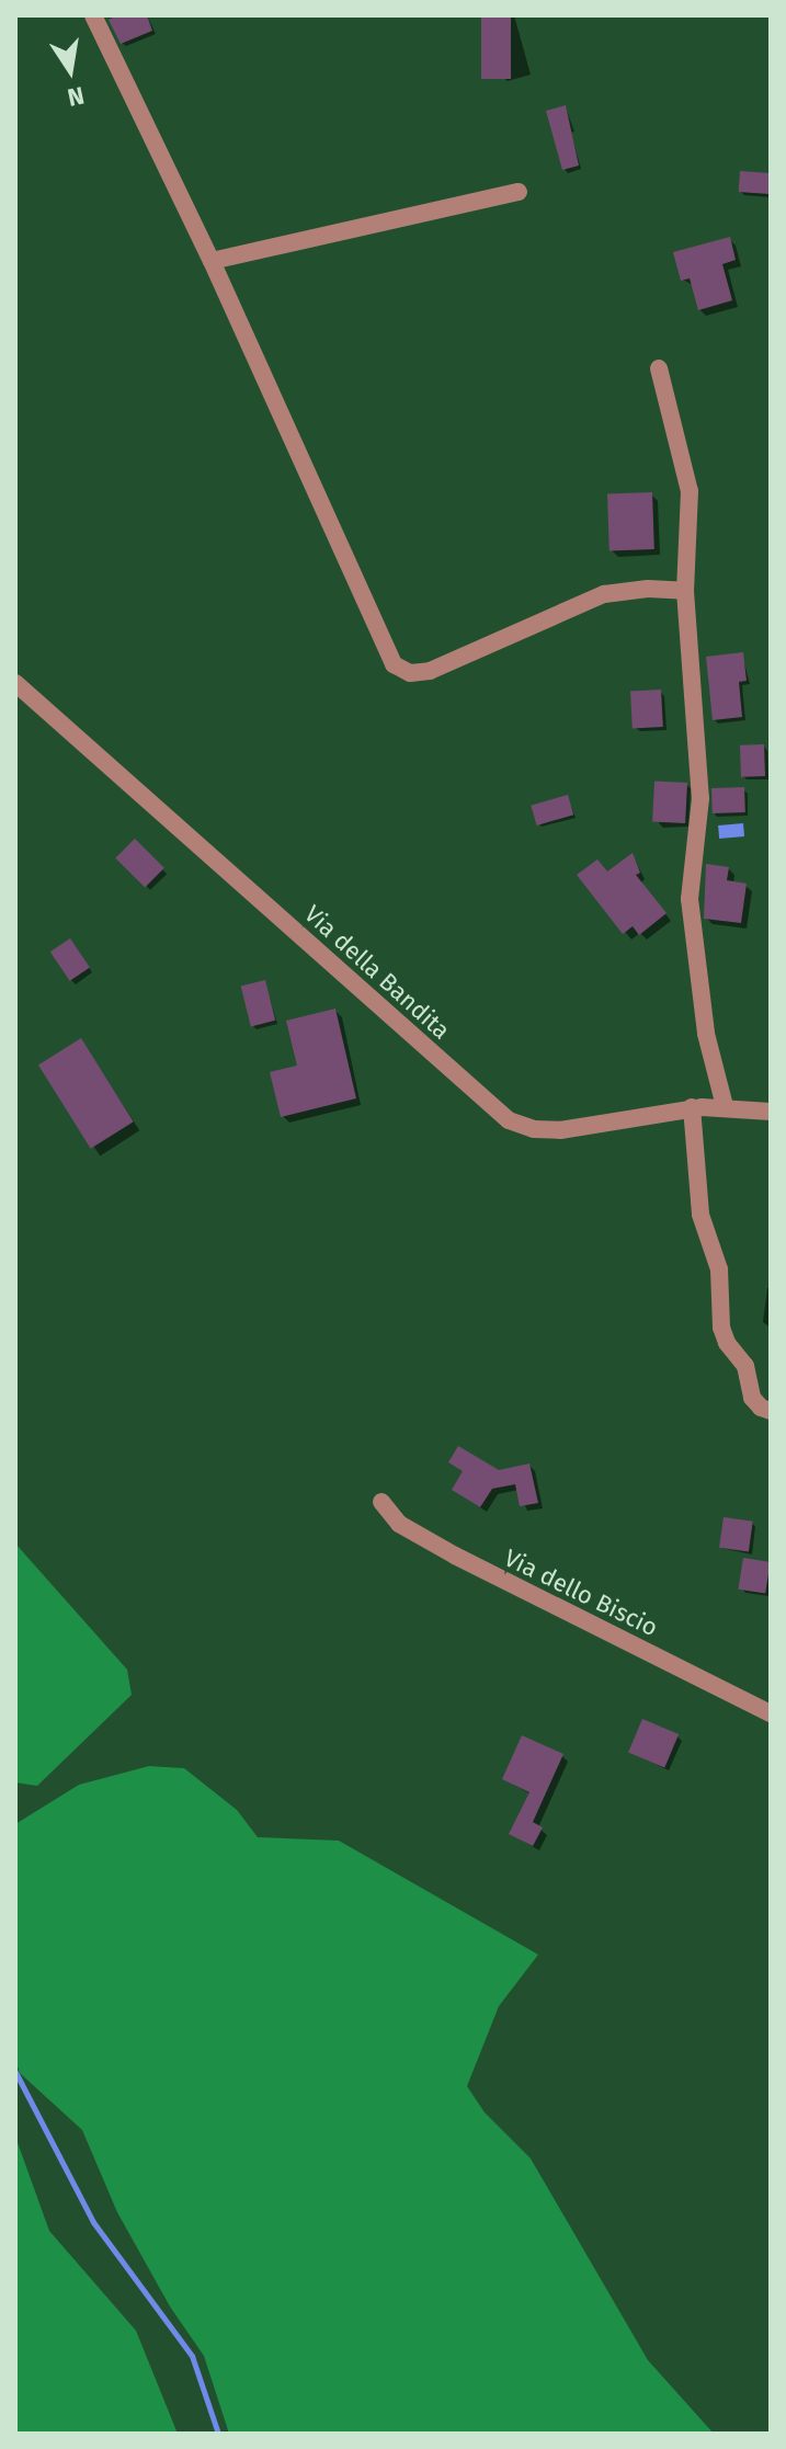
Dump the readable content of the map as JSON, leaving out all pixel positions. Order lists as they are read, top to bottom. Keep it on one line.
{"streets":{"street":["Via della Bandita","Via dello Biscio"]},"north":"bottom"}
